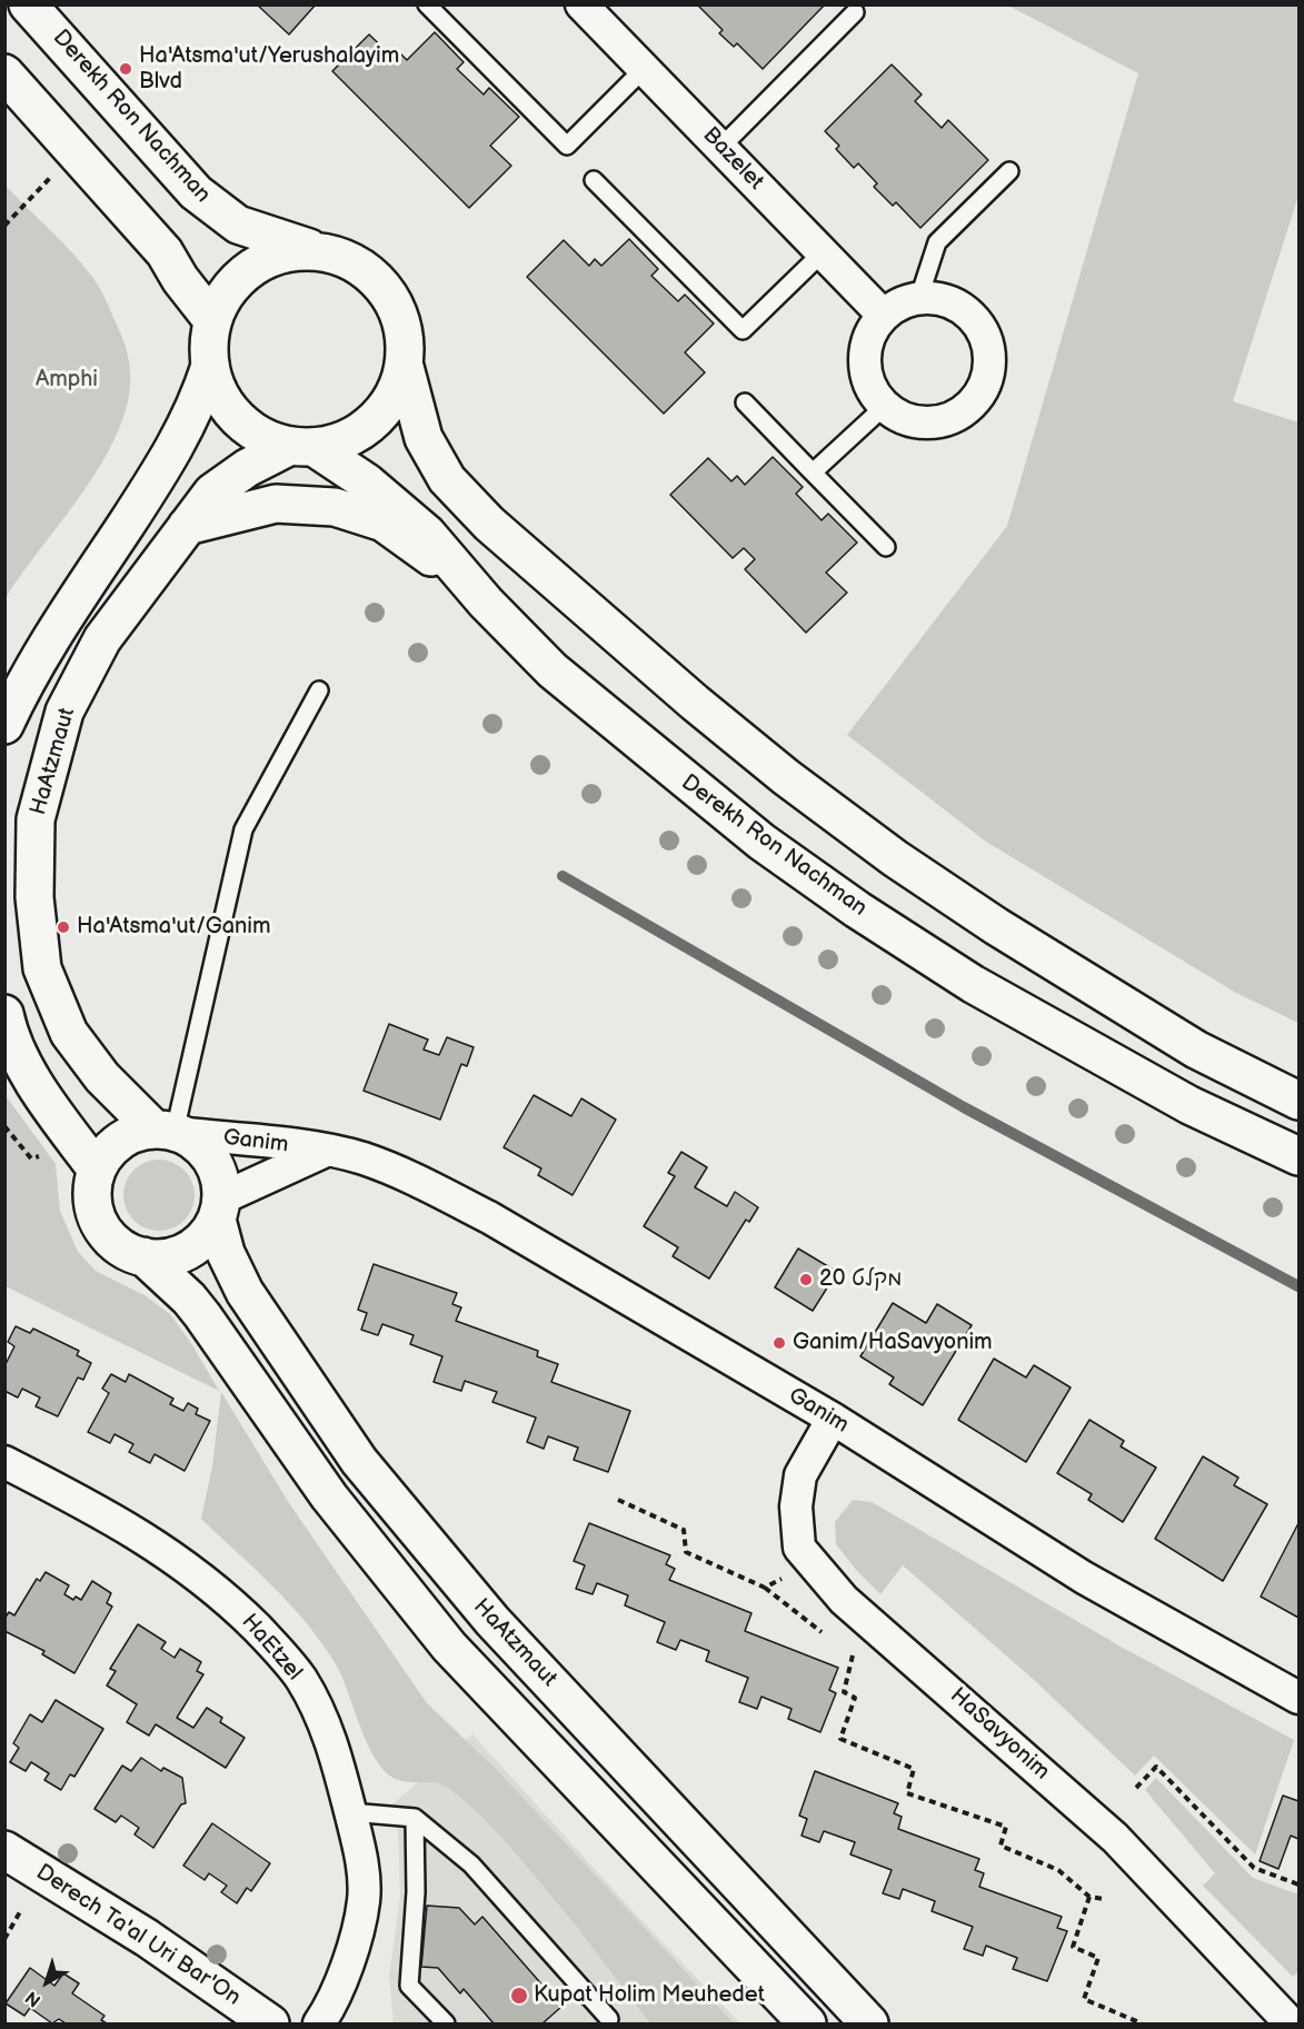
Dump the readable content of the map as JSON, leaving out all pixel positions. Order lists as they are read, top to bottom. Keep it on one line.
{"streets":{"street":["Derekh Ron Nachman","Bazelet","HaAtzmaut","Ganim","HaEtzel","HaSavyonim","Derech Ta'al Uri Bar'On"]},"crossings":[["Derekh Ron Nachman","HaAtzmaut"],["HaAtzmaut","Ganim"],["Ganim","HaSavyonim"]],"parks":["Amphi"],"places":["Ha'Atsma'ut/Yerushalayim Blvd","Ha'Atsma'ut/Ganim","מקלט 20","Ganim/HaSavyonim","Kupat Holim Meuhedet"],"north":"bottom left"}
